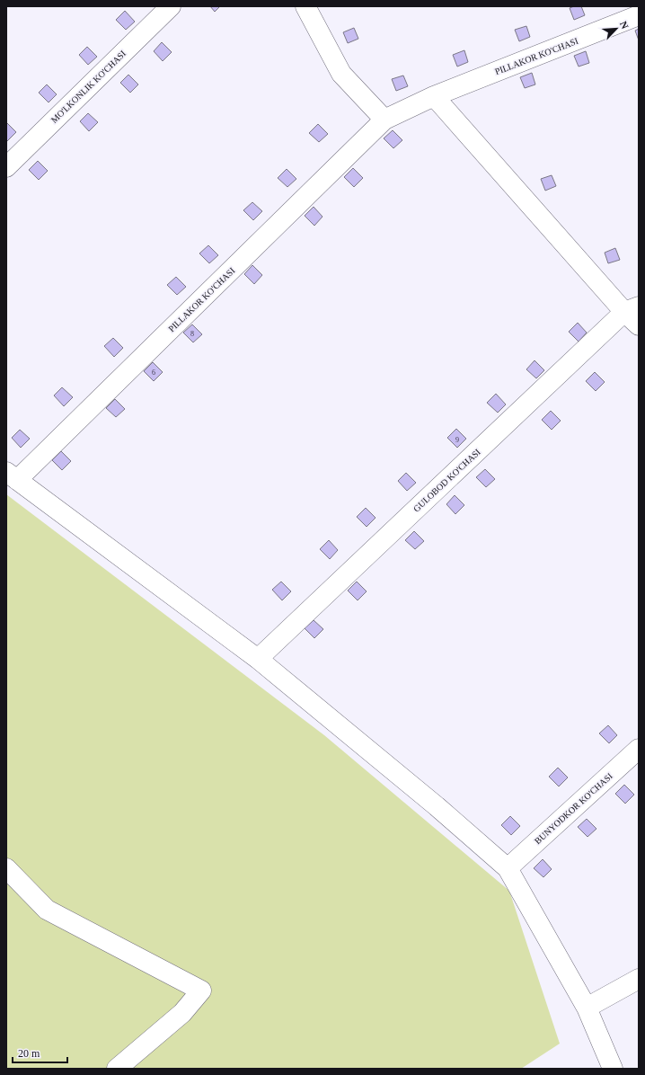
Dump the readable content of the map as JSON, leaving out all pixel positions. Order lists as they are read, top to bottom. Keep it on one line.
{"streets":{"street":["PILLAKOR KO'CHASI","MO'LKONLIK KO'CHASI","GULOBOD KO'CHASI","BUNYODKOR KO'CHASI"]},"house_numbers":["8","6","9"],"scale_bar":"20 m","north":"top right"}
